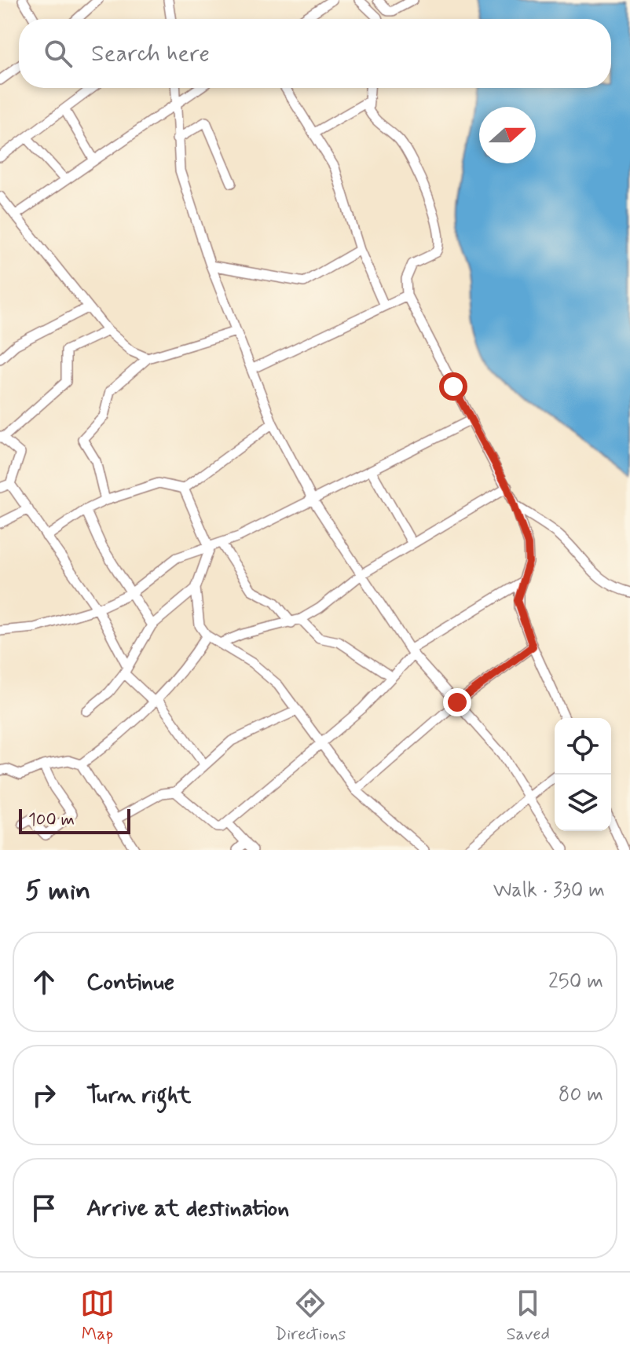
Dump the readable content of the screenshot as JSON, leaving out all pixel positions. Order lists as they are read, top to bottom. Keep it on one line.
{"scale_bar":"100 m","north":"right","page":{"search":"Search here","scale":"100 m","heading":["5 min","Walk · 330 m"],"list":[["Continue","250 m"],["Turn right","80 m"],"Arrive at destination"],"nav":["Map","Directions","Saved"]}}
